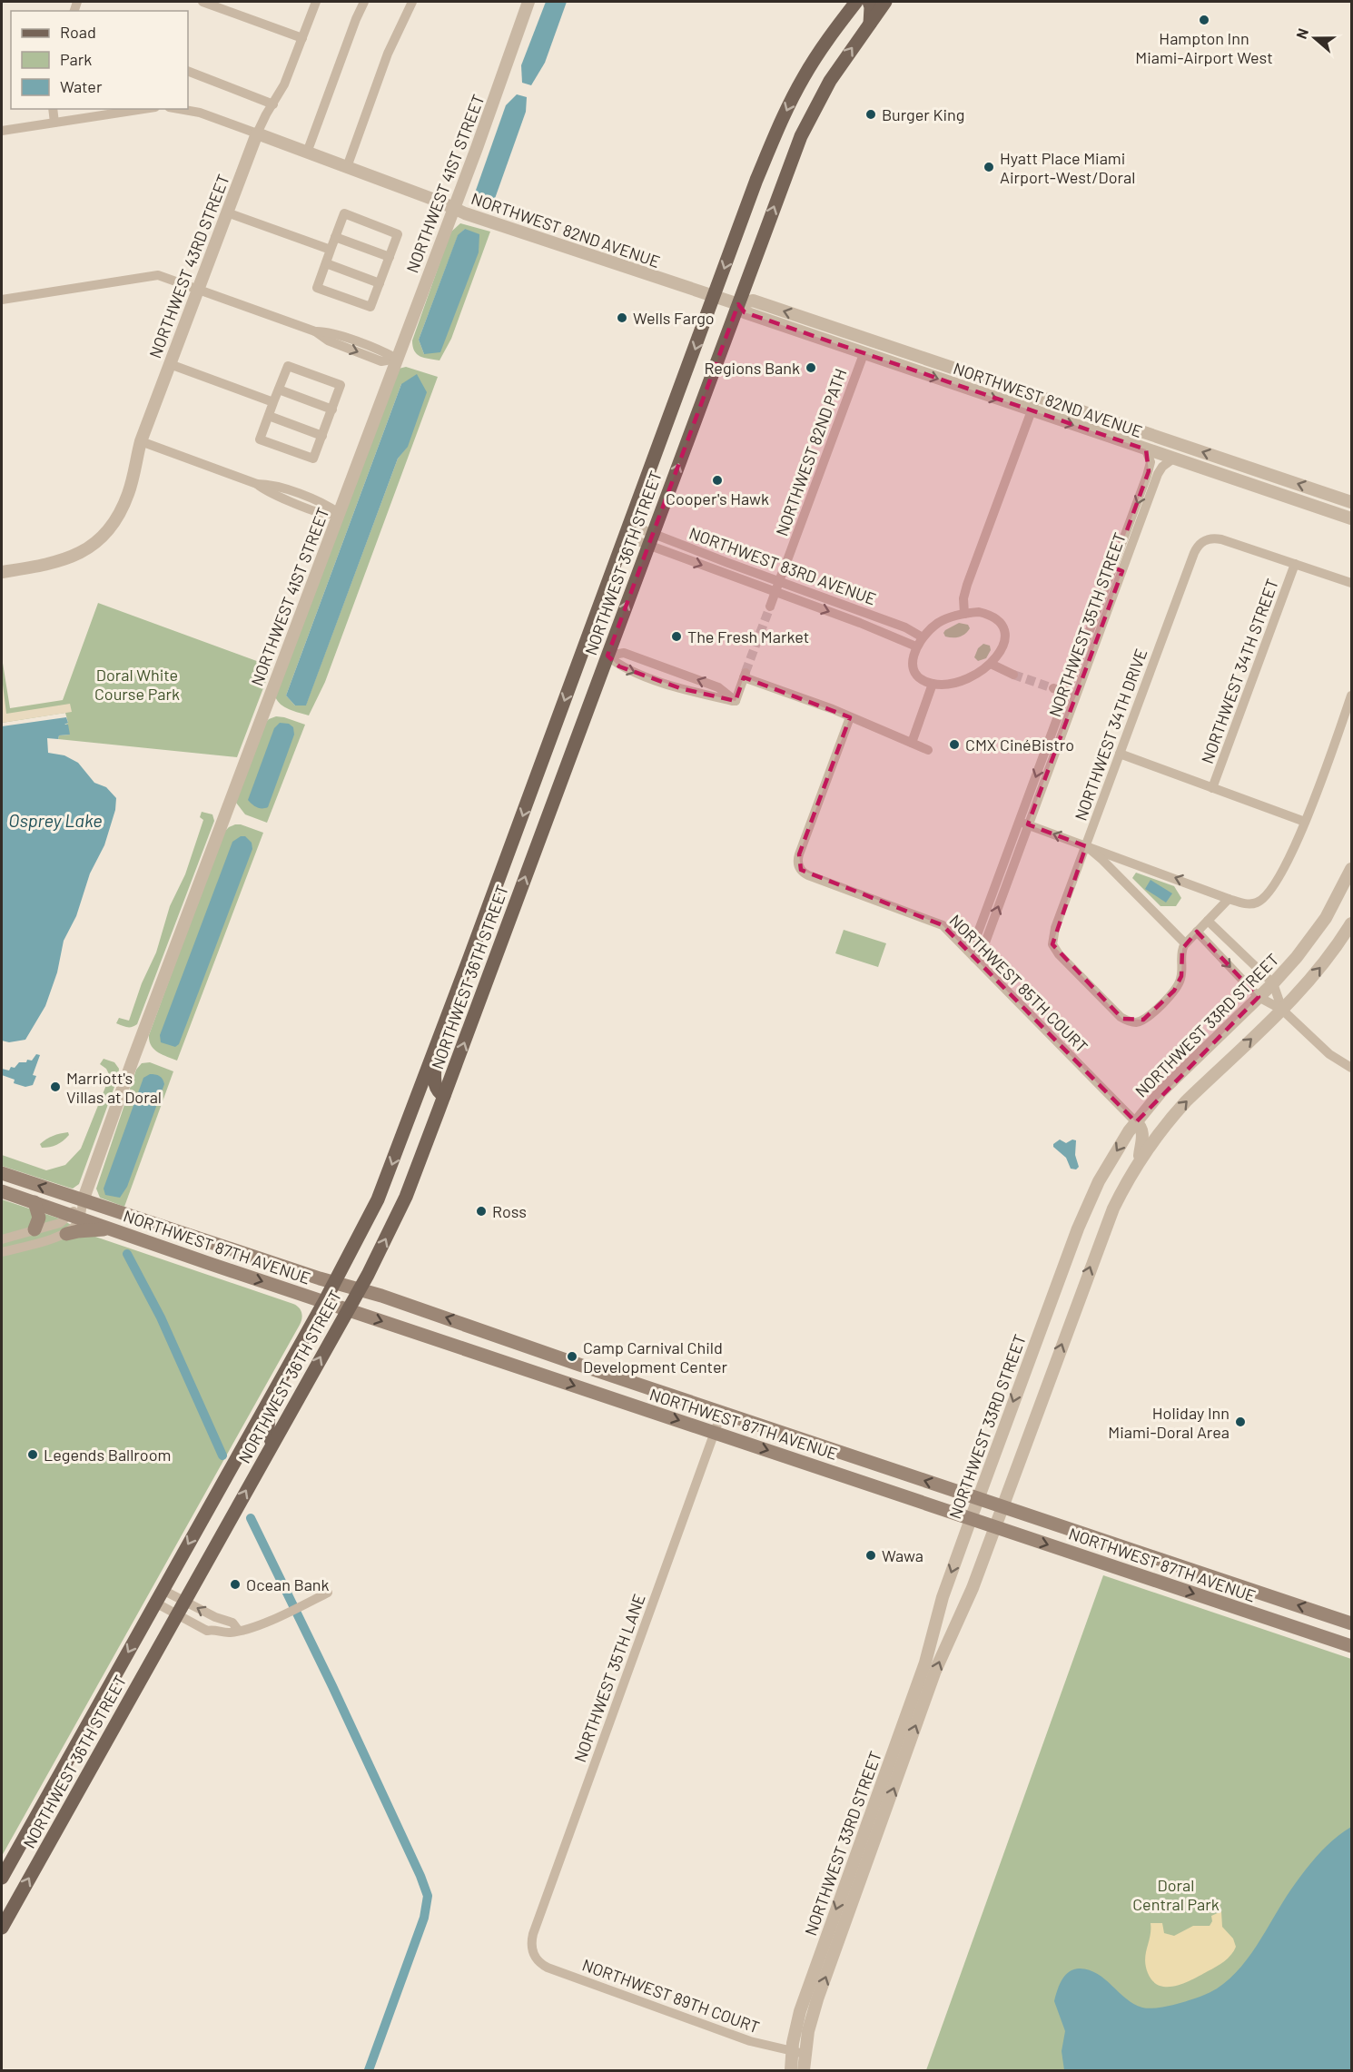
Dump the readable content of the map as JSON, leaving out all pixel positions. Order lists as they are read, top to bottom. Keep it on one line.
{"streets":{"main road":["NORTHWEST 36TH STREET","NORTHWEST 87TH AVENUE"],"street":["NORTHWEST 41ST STREET","NORTHWEST 82ND AVENUE","NORTHWEST 43RD STREET","NORTHWEST 82ND PATH","NORTHWEST 83RD AVENUE","NORTHWEST 35TH STREET","NORTHWEST 34TH STREET","NORTHWEST 34TH DRIVE","NORTHWEST 85TH COURT","NORTHWEST 33RD STREET","NORTHWEST 35TH LANE","NORTHWEST 89TH COURT"]},"crossings":[["NORTHWEST 41ST STREET","NORTHWEST 82ND AVENUE"],["NORTHWEST 41ST STREET","NORTHWEST 87TH AVENUE"],["NORTHWEST 82ND AVENUE","NORTHWEST 43RD STREET"],["NORTHWEST 82ND AVENUE","NORTHWEST 82ND PATH"],["NORTHWEST 82ND AVENUE","NORTHWEST 36TH STREET"],["NORTHWEST 82ND AVENUE","NORTHWEST 35TH STREET"],["NORTHWEST 36TH STREET","NORTHWEST 83RD AVENUE"],["NORTHWEST 36TH STREET","NORTHWEST 87TH AVENUE"],["NORTHWEST 35TH STREET","NORTHWEST 85TH COURT"],["NORTHWEST 34TH STREET","NORTHWEST 34TH DRIVE"],["NORTHWEST 85TH COURT","NORTHWEST 33RD STREET"],["NORTHWEST 33RD STREET","NORTHWEST 87TH AVENUE"],["NORTHWEST 33RD STREET","NORTHWEST 89TH COURT"],["NORTHWEST 87TH AVENUE","NORTHWEST 35TH LANE"],["NORTHWEST 35TH LANE","NORTHWEST 89TH COURT"]],"water":["Osprey Lake"],"parks":["Doral White Course Park","Doral Central Park"],"places":["Hampton Inn Miami-Airport West","Burger King","Hyatt Place Miami Airport-West/Doral","Wells Fargo","Regions Bank","Cooper's Hawk","The Fresh Market","CMX CinéBistro","Marriott's Villas at Doral","Ross","Camp Carnival Child Development Center","Holiday Inn Miami-Doral Area","Legends Ballroom","Wawa","Ocean Bank"],"legend":["Road","Park","Water"],"north":"left"}
